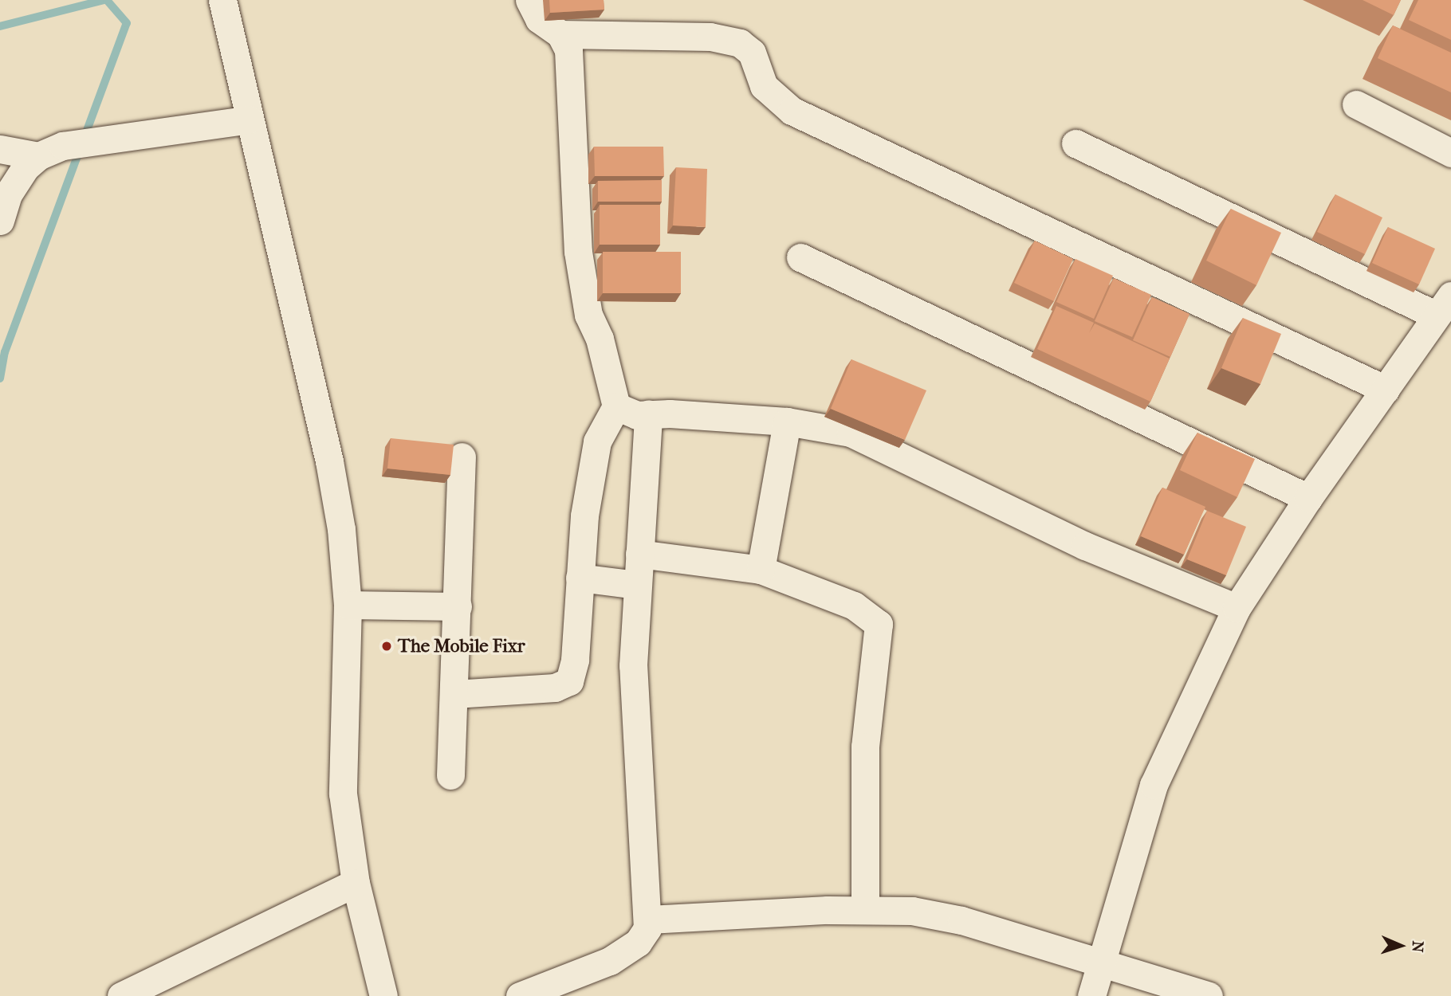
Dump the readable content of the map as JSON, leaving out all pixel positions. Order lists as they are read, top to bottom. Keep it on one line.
{"places":["The Mobile Fixr"],"north":"right"}
